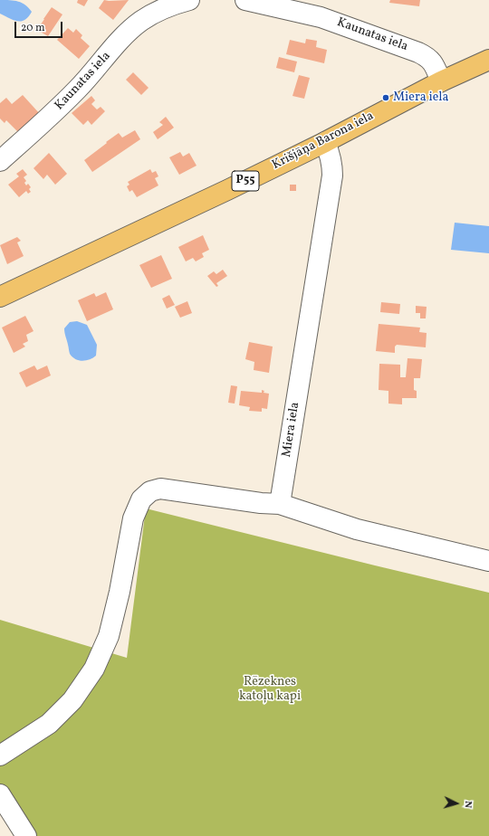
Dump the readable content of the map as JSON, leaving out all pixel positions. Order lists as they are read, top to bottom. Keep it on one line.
{"streets":{"main road":["Krišjāņa Barona iela","P55"],"street":["Kaunatas iela","Miera iela"]},"crossings":[["Kaunatas iela","Krišjāņa Barona iela"],["Krišjāņa Barona iela","Miera iela"]],"parks":["Rēzeknes katoļu kapi"],"places":["Miera iela"],"scale_bar":"20 m","north":"right"}
